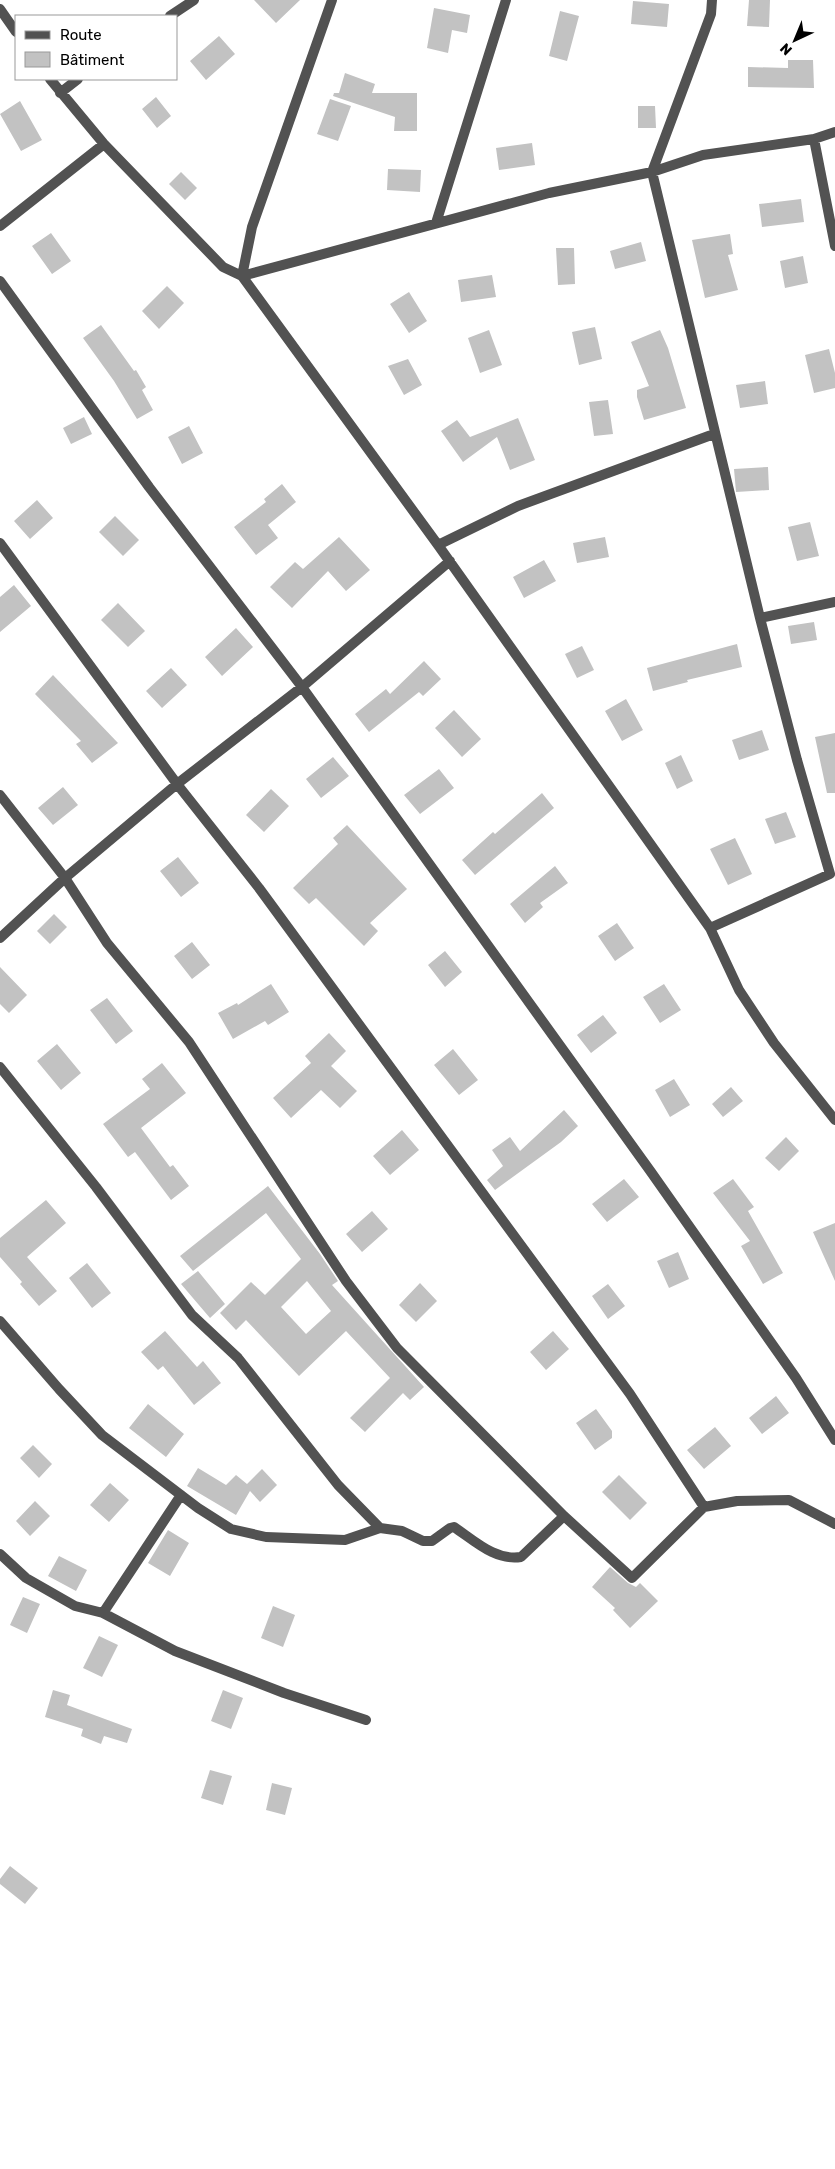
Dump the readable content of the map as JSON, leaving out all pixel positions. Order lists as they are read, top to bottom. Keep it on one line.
{"legend":["Route","Bâtiment"],"north":"bottom left"}
